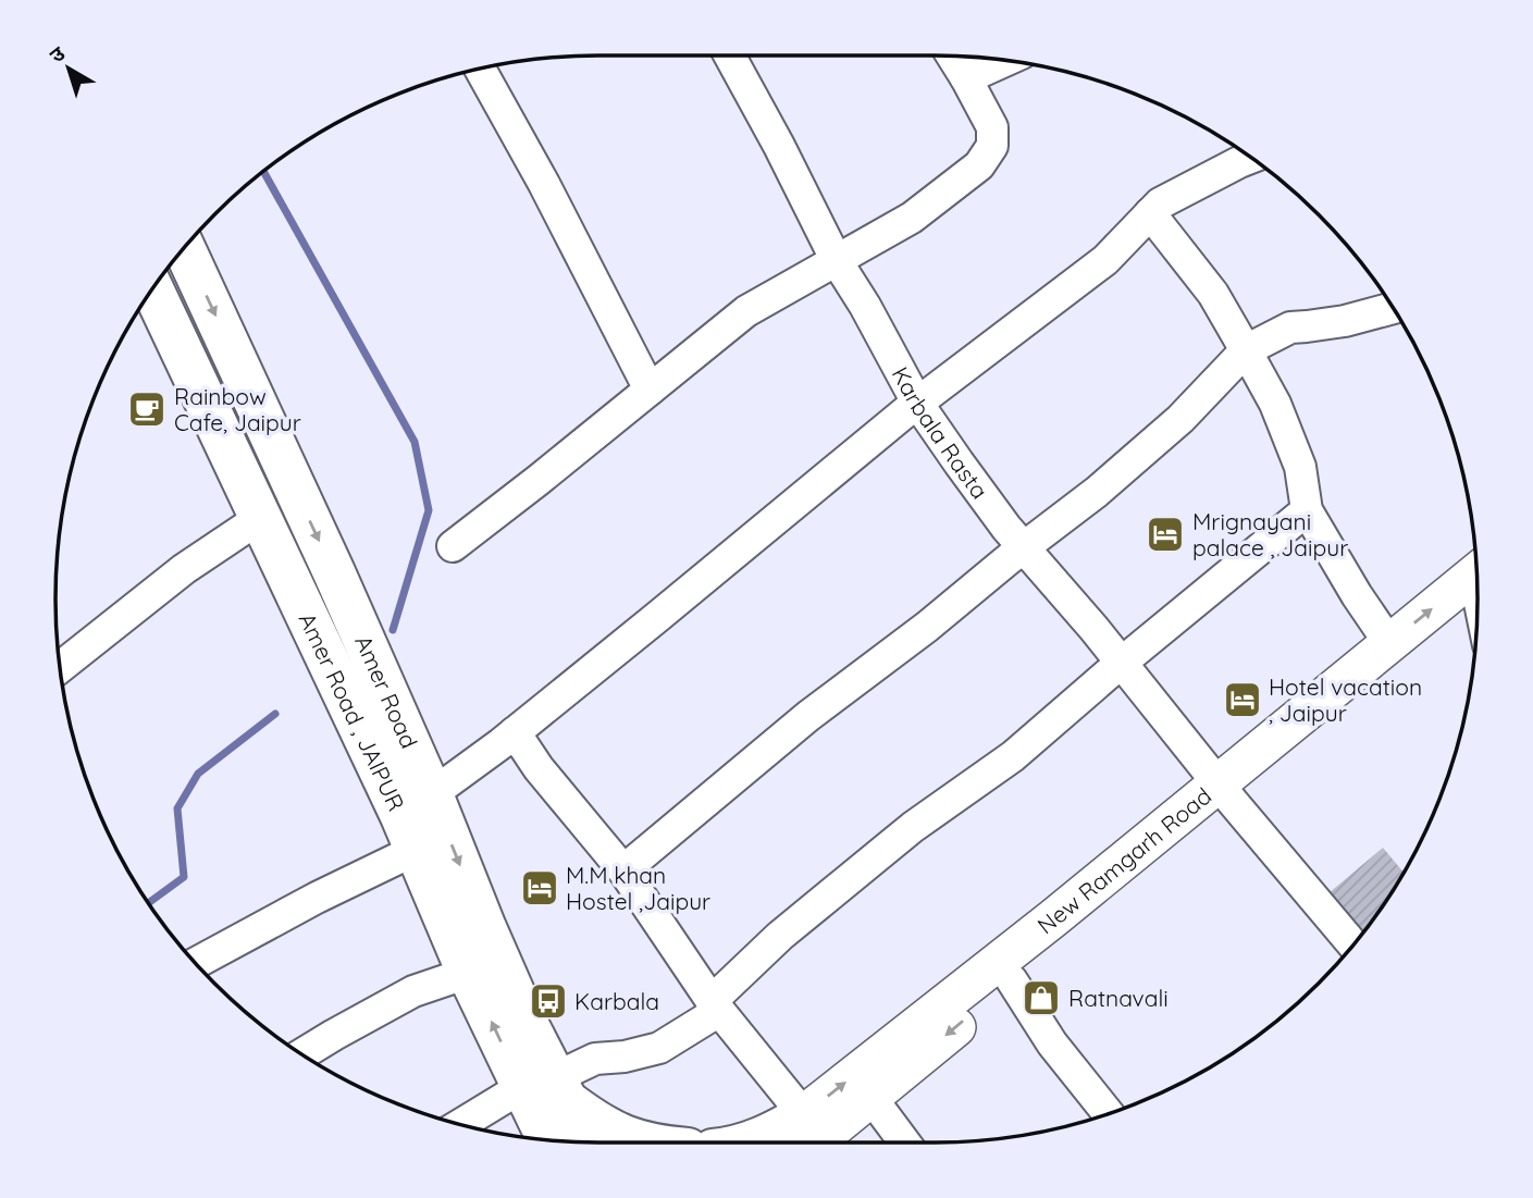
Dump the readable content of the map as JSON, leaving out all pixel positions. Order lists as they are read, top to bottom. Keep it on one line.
{"streets":{"main road":["Amer Road","Amer Road , JAIPUR"],"street":["Karbala Rasta","New Ramgarh Road"]},"crossings":[["Karbala Rasta","New Ramgarh Road"],["Amer Road","Amer Road , JAIPUR"]],"one_way":["Amer Road"],"places":{"cafe":["Rainbow Cafe, Jaipur"],"hotel":["Mrignayani palace , Jaipur","Hotel vacation , Jaipur","M.M khan Hostel ,Jaipur"],"shop":["Ratnavali"],"bus stop":["Karbala"]},"north":"top left"}
